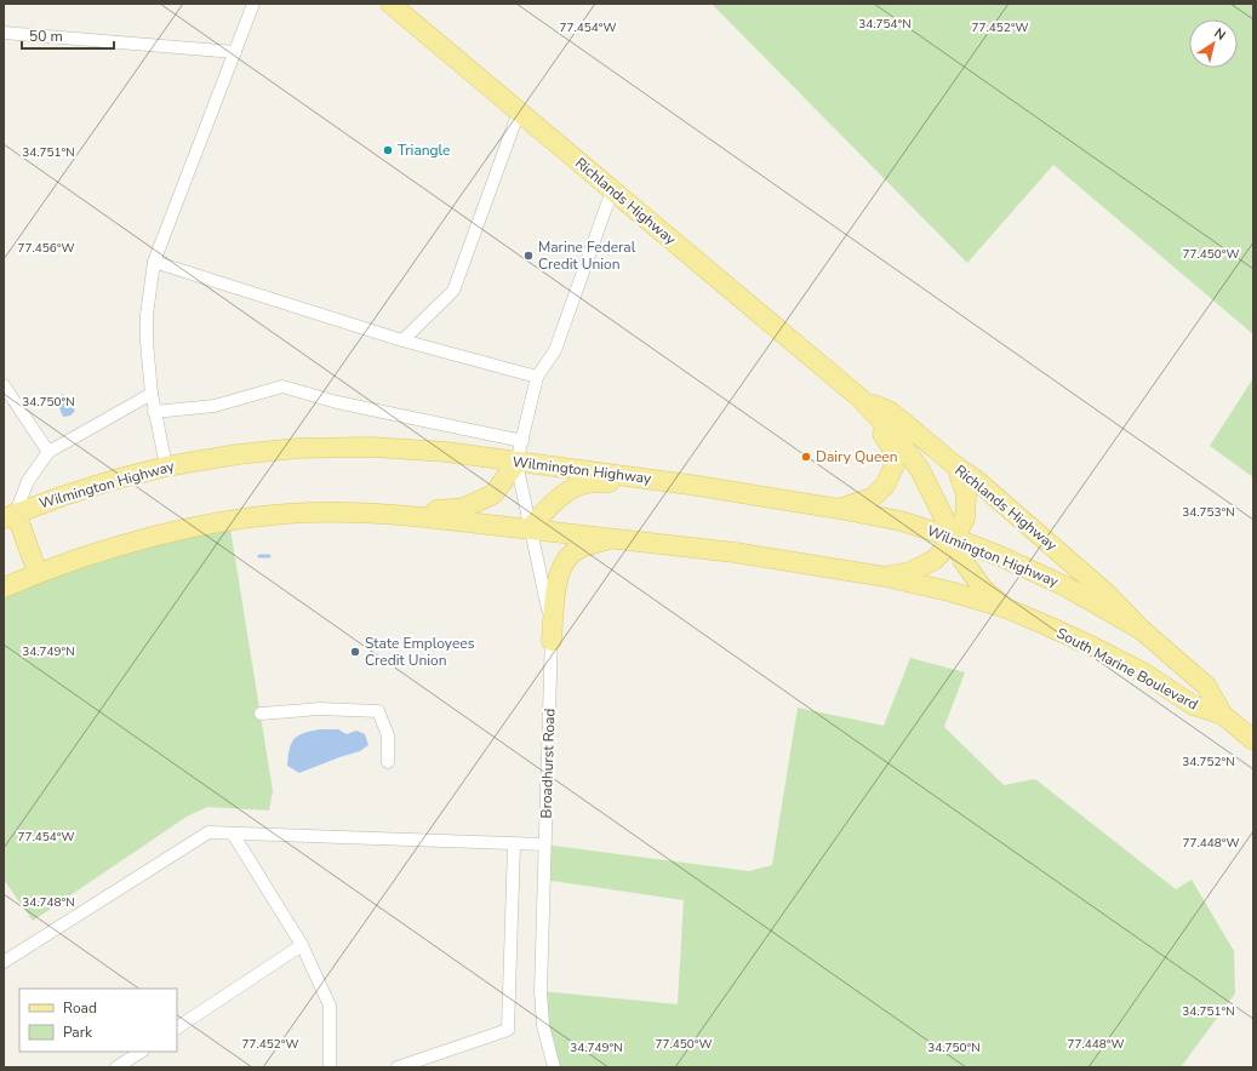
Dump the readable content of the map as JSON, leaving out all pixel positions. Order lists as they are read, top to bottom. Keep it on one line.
{"streets":{"main road":["Richlands Highway","Wilmington Highway","South Marine Boulevard"],"street":["Broadhurst Road"]},"crossings":[["Richlands Highway","Wilmington Highway"],["Richlands Highway","South Marine Boulevard"],["Wilmington Highway","South Marine Boulevard"],["Wilmington Highway","Broadhurst Road"]],"places":["Triangle","Marine Federal Credit Union","Dairy Queen","State Employees Credit Union"],"legend":["Road","Park"],"scale_bar":"50 m","north":"top right","coordinates":["34.754°N","77.454°W","77.452°W","34.751°N","77.456°W","77.450°W","34.750°N","34.753°N","34.749°N","34.752°N","77.448°W","34.748°N"]}
